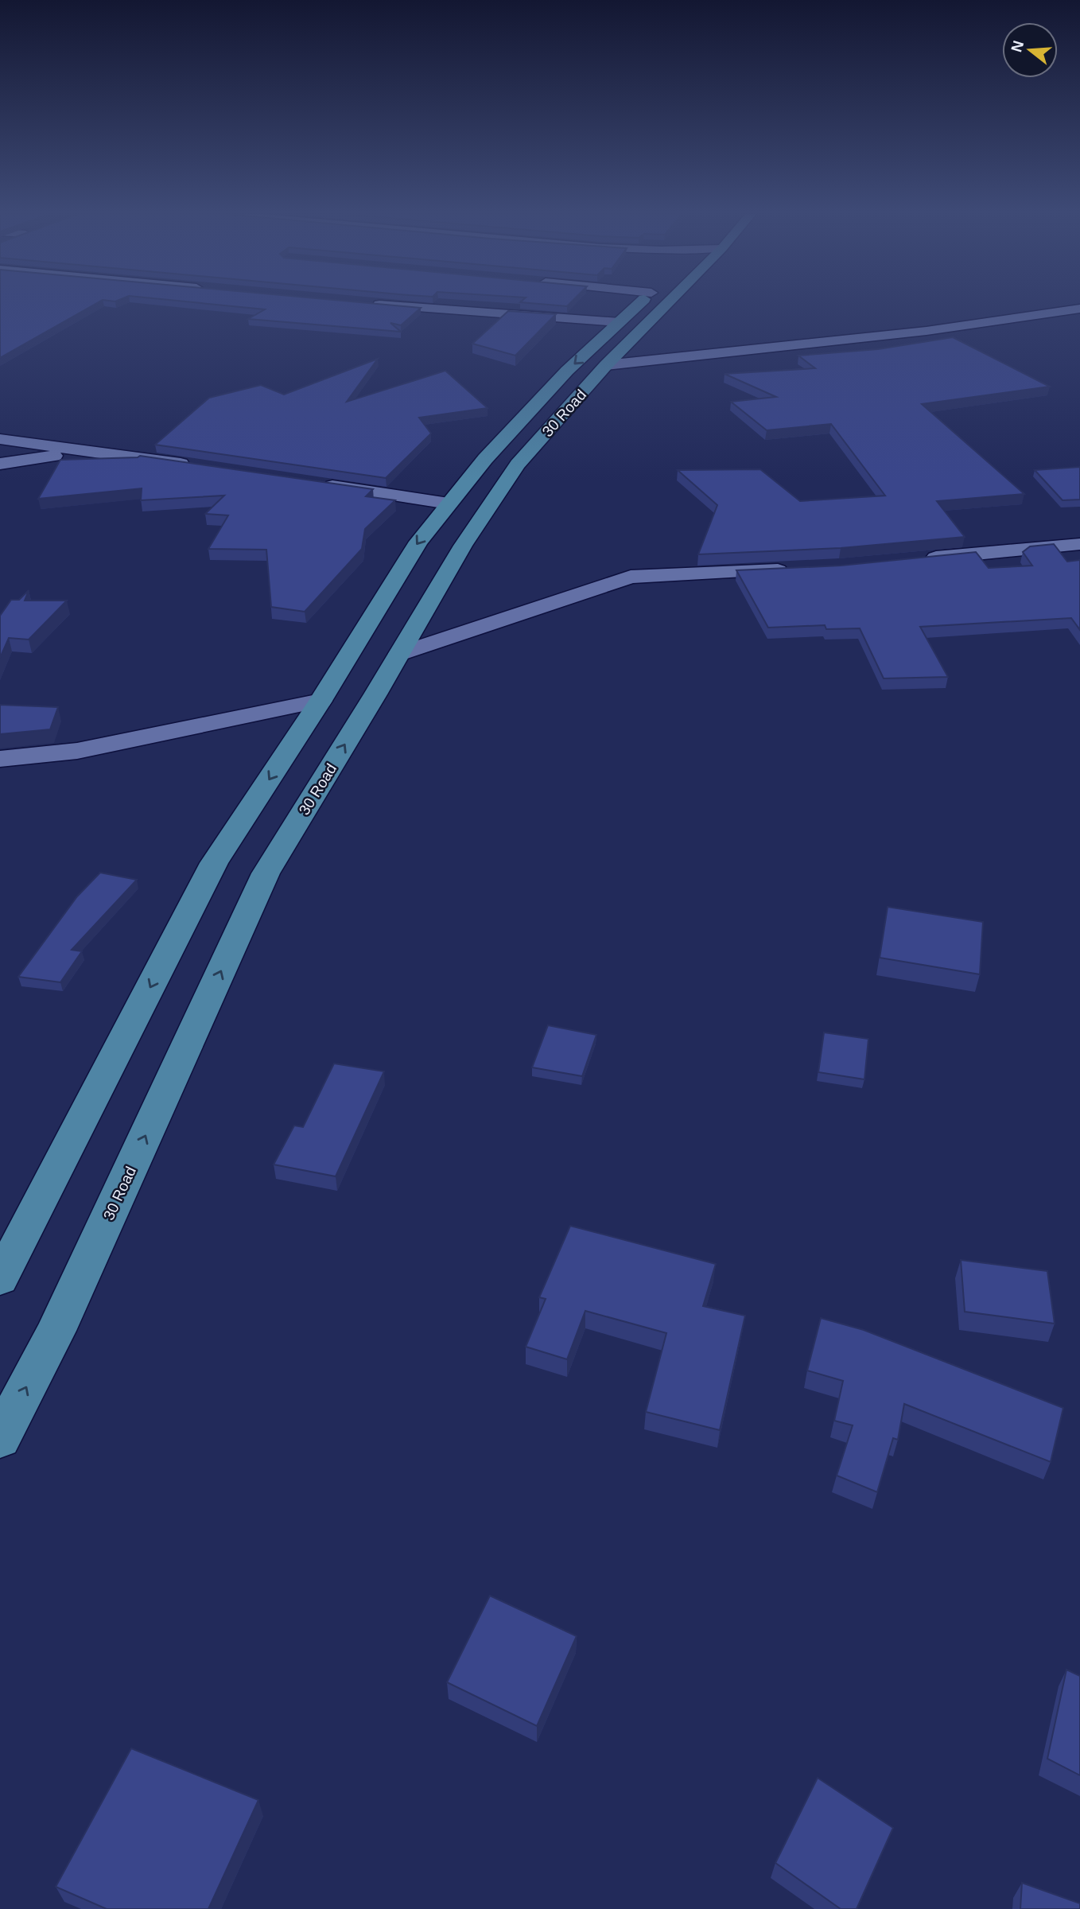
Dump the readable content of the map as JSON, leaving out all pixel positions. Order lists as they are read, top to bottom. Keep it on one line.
{"streets":{"main road":["30 Road"]},"north":"left"}
